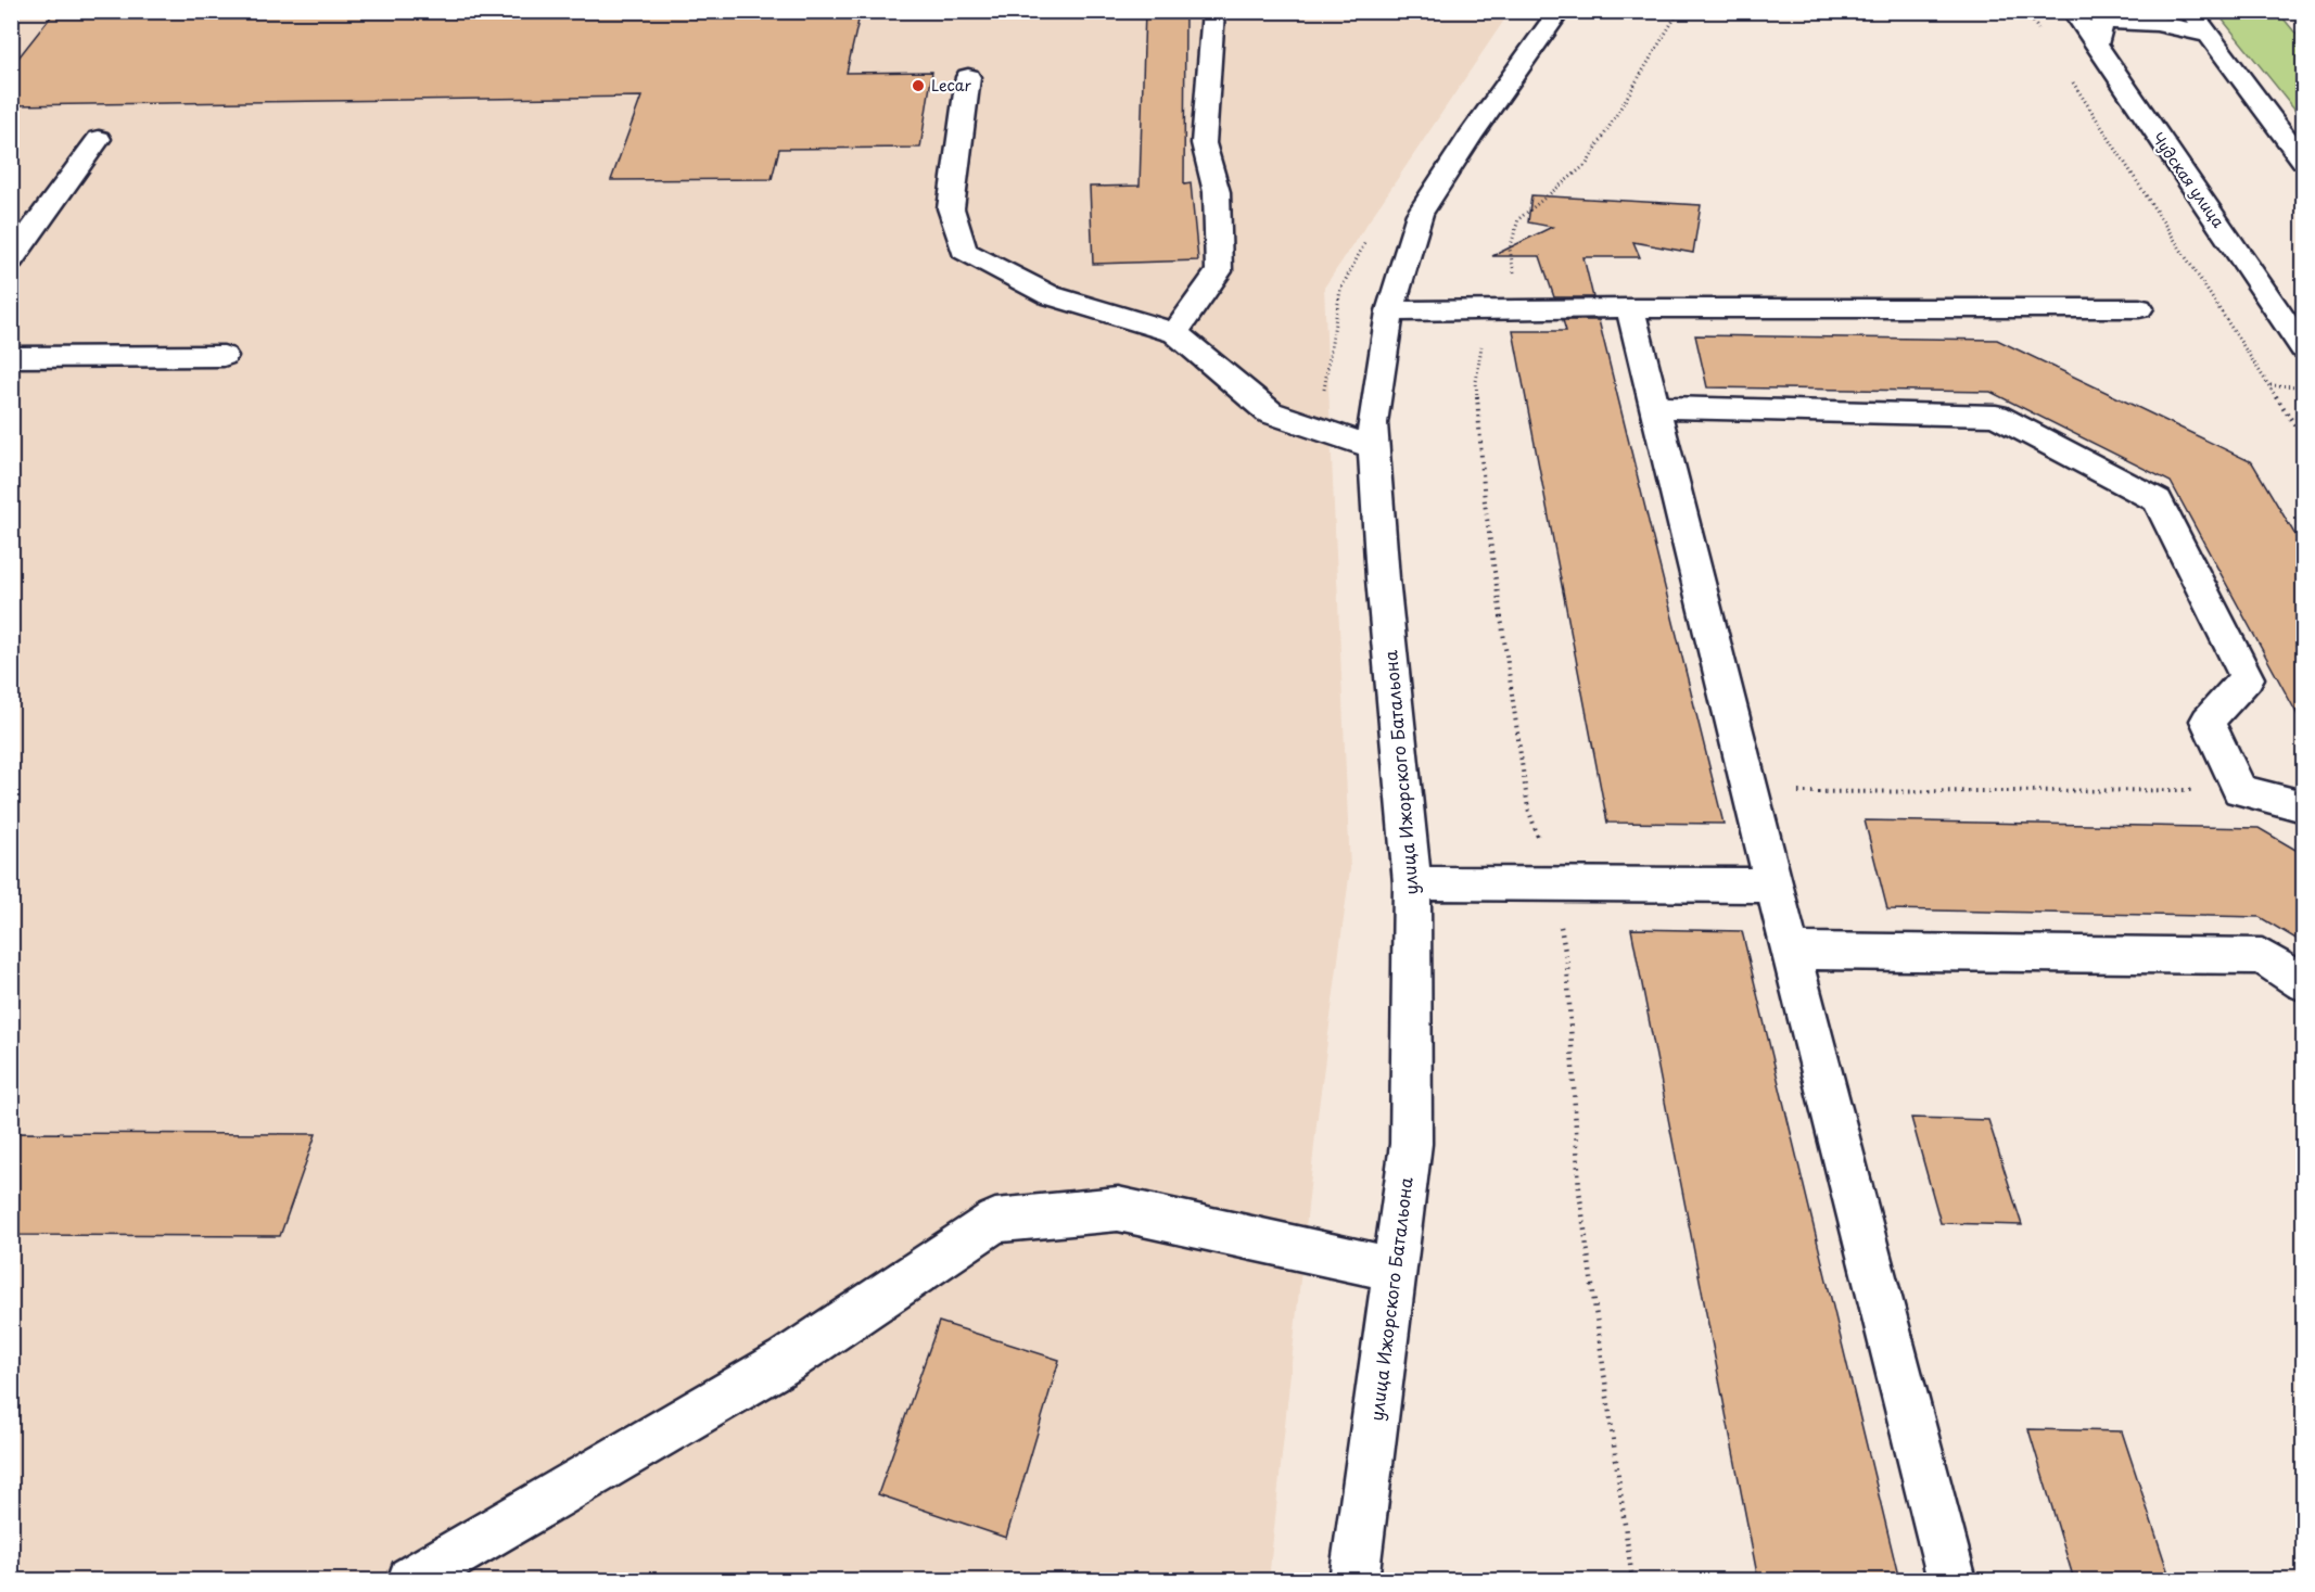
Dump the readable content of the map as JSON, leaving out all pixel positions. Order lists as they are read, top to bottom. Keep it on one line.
{"streets":{"main road":["Чудская улица","улица Ижорского Батальона"]},"places":["Lecar"]}
